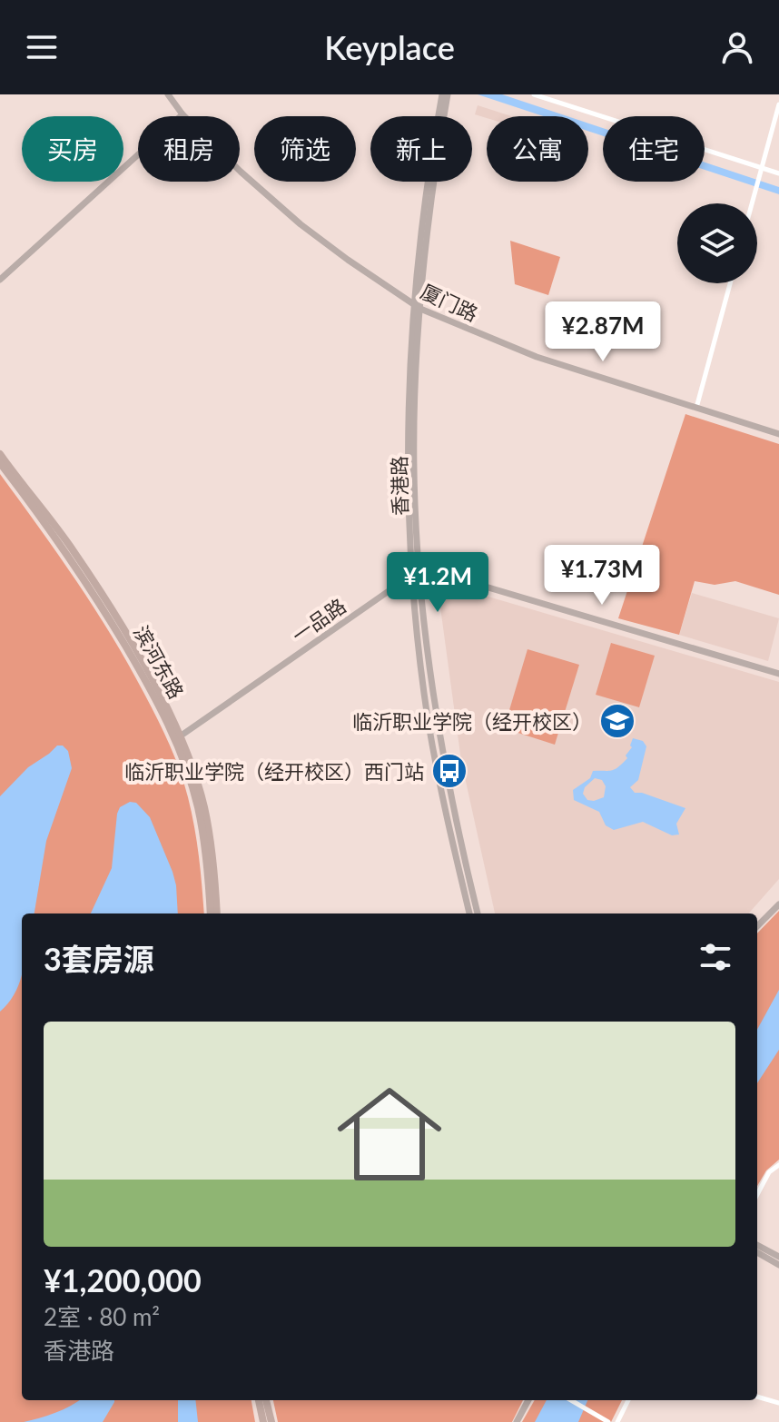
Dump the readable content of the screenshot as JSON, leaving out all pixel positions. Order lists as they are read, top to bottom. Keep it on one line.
{"streets":{"main road":["滨河东路"],"street":["厦门路","香港路","一品路"]},"crossings":[["厦门路","香港路"],["香港路","一品路"],["一品路","滨河东路"]],"places":{"school or university":["临沂职业学院（经开校区）"],"bus stop":["临沂职业学院（经开校区）西门站"]},"page":{"header":"Keyplace","chip":["买房","租房","筛选","新上","公寓","住宅"],"price":["¥2.87M","¥1.73M","¥1.2M"],"heading":"3套房源","list":[{"name":"¥1,200,000","note":"2室 · 80 m² · 香港路"}]}}
